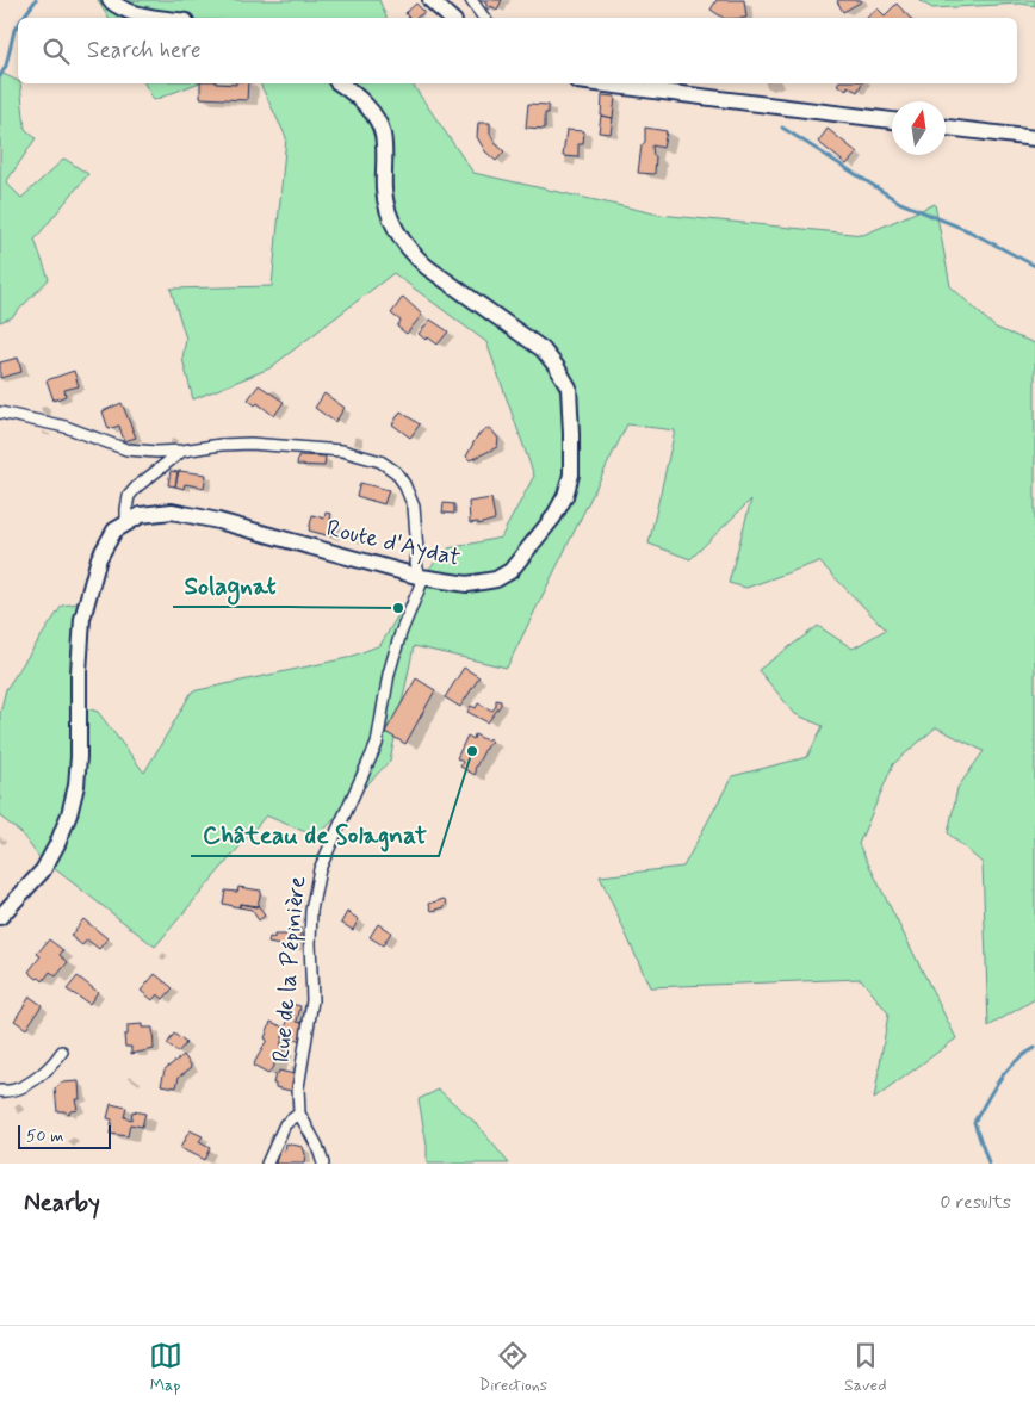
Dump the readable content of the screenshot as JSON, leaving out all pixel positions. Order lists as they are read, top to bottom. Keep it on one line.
{"streets":{"main road":["Route d'Aydat"],"street":["Rue de la Pépinière"]},"crossings":[["Route d'Aydat","Rue de la Pépinière"]],"places":["Solagnat","Château de Solagnat"],"scale_bar":"50 m","north":"top","page":{"search":"Search here","scale":"50 m","heading":["Nearby","0 results"],"nav":["Map","Directions","Saved"]}}
